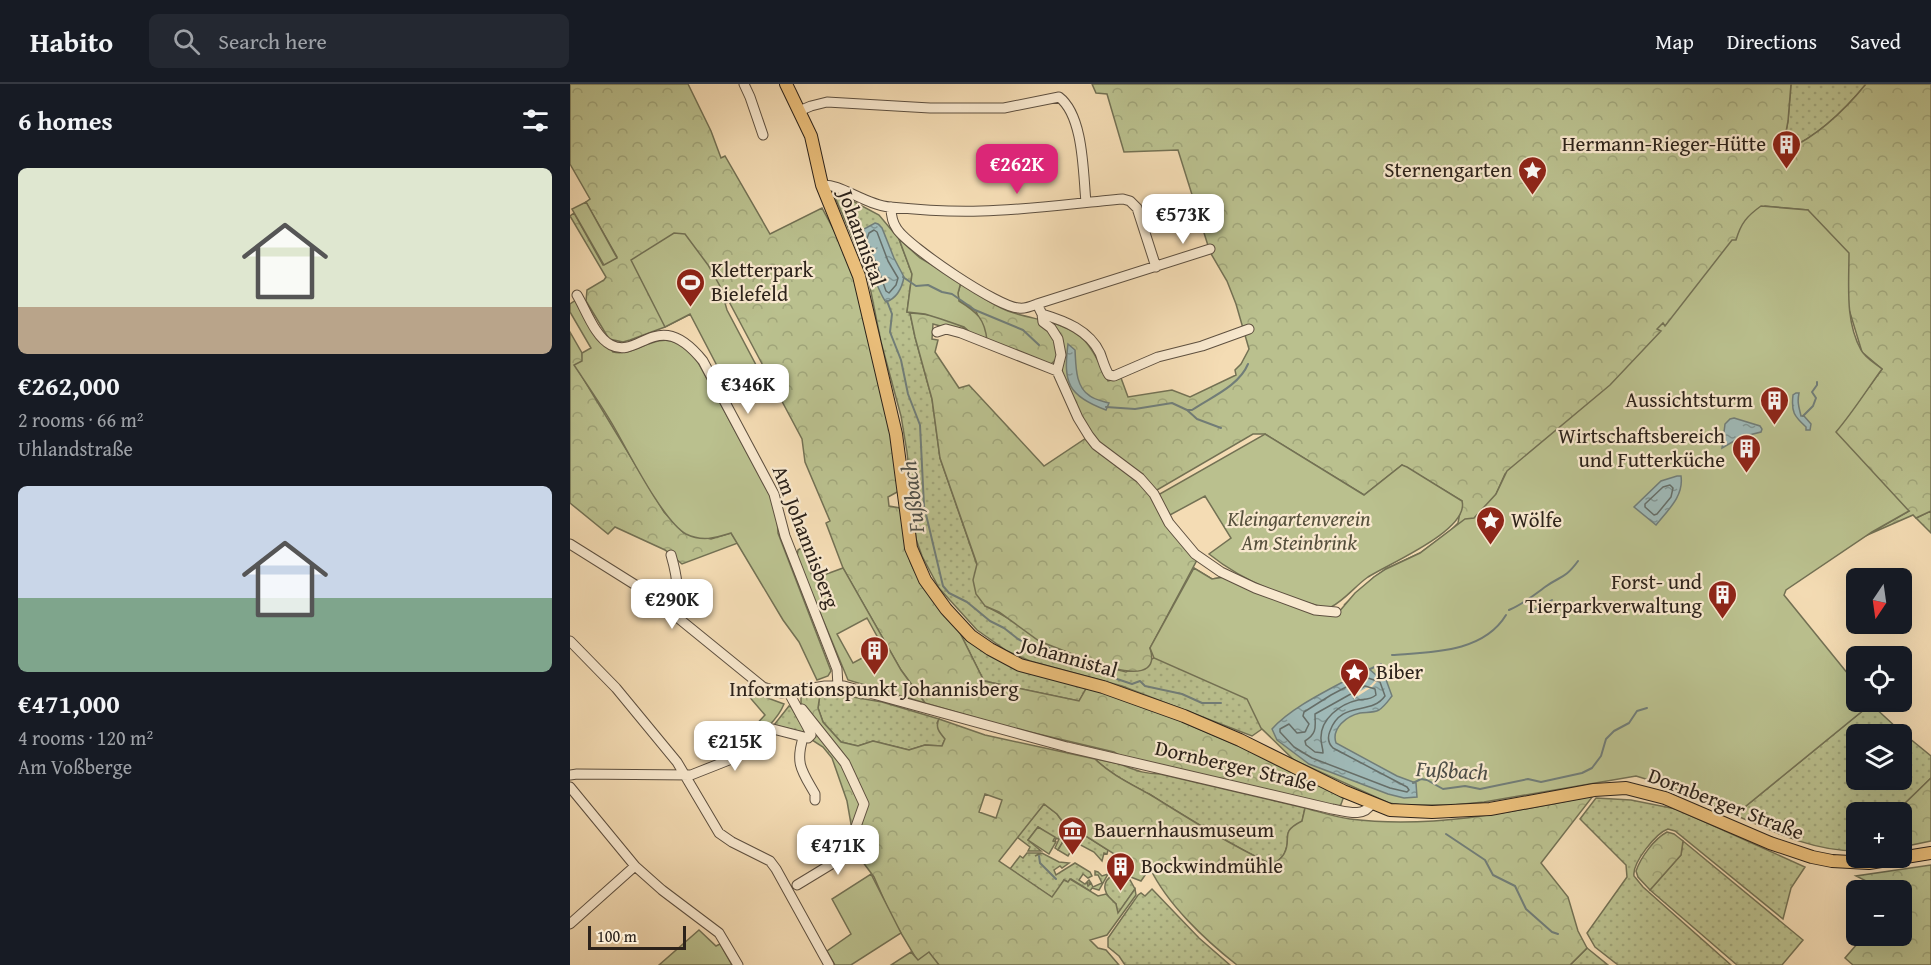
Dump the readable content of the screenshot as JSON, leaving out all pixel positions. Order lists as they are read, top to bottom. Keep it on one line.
{"streets":{"main road":["Johannistal","Dornberger Straße"],"street":["Am Johannisberg"]},"crossings":[["Johannistal","Dornberger Straße"],["Am Johannisberg","Dornberger Straße"]],"water":["Fußbach"],"parks":["Kleingartenverein Am Steinbrink"],"places":{"building":["Hermann-Rieger-Hütte","Aussichtsturm","Wirtschaftsbereich und Futterküche","Forst- und Tierparkverwaltung","Informationspunkt Johannisberg","Bockwindmühle"],"place":["Sternengarten","Wölfe","Biber"],"sports":["Kletterpark Bielefeld"],"museum":["Bauernhausmuseum"]},"scale_bar":"100 m","north":"bottom","page":{"header":"Habito","search":"Search here","nav":["Map","Directions","Saved"],"heading":"6 homes","price":["€262K","€573K","€346K","€290K","€215K","€471K"],"list":[{"name":"€262,000","note":"2 rooms · 66 m² · Uhlandstraße"},{"name":"€471,000","note":"4 rooms · 120 m² · Am Voßberge"}],"map_buttons":["+","−"],"scale":"100 m"}}
